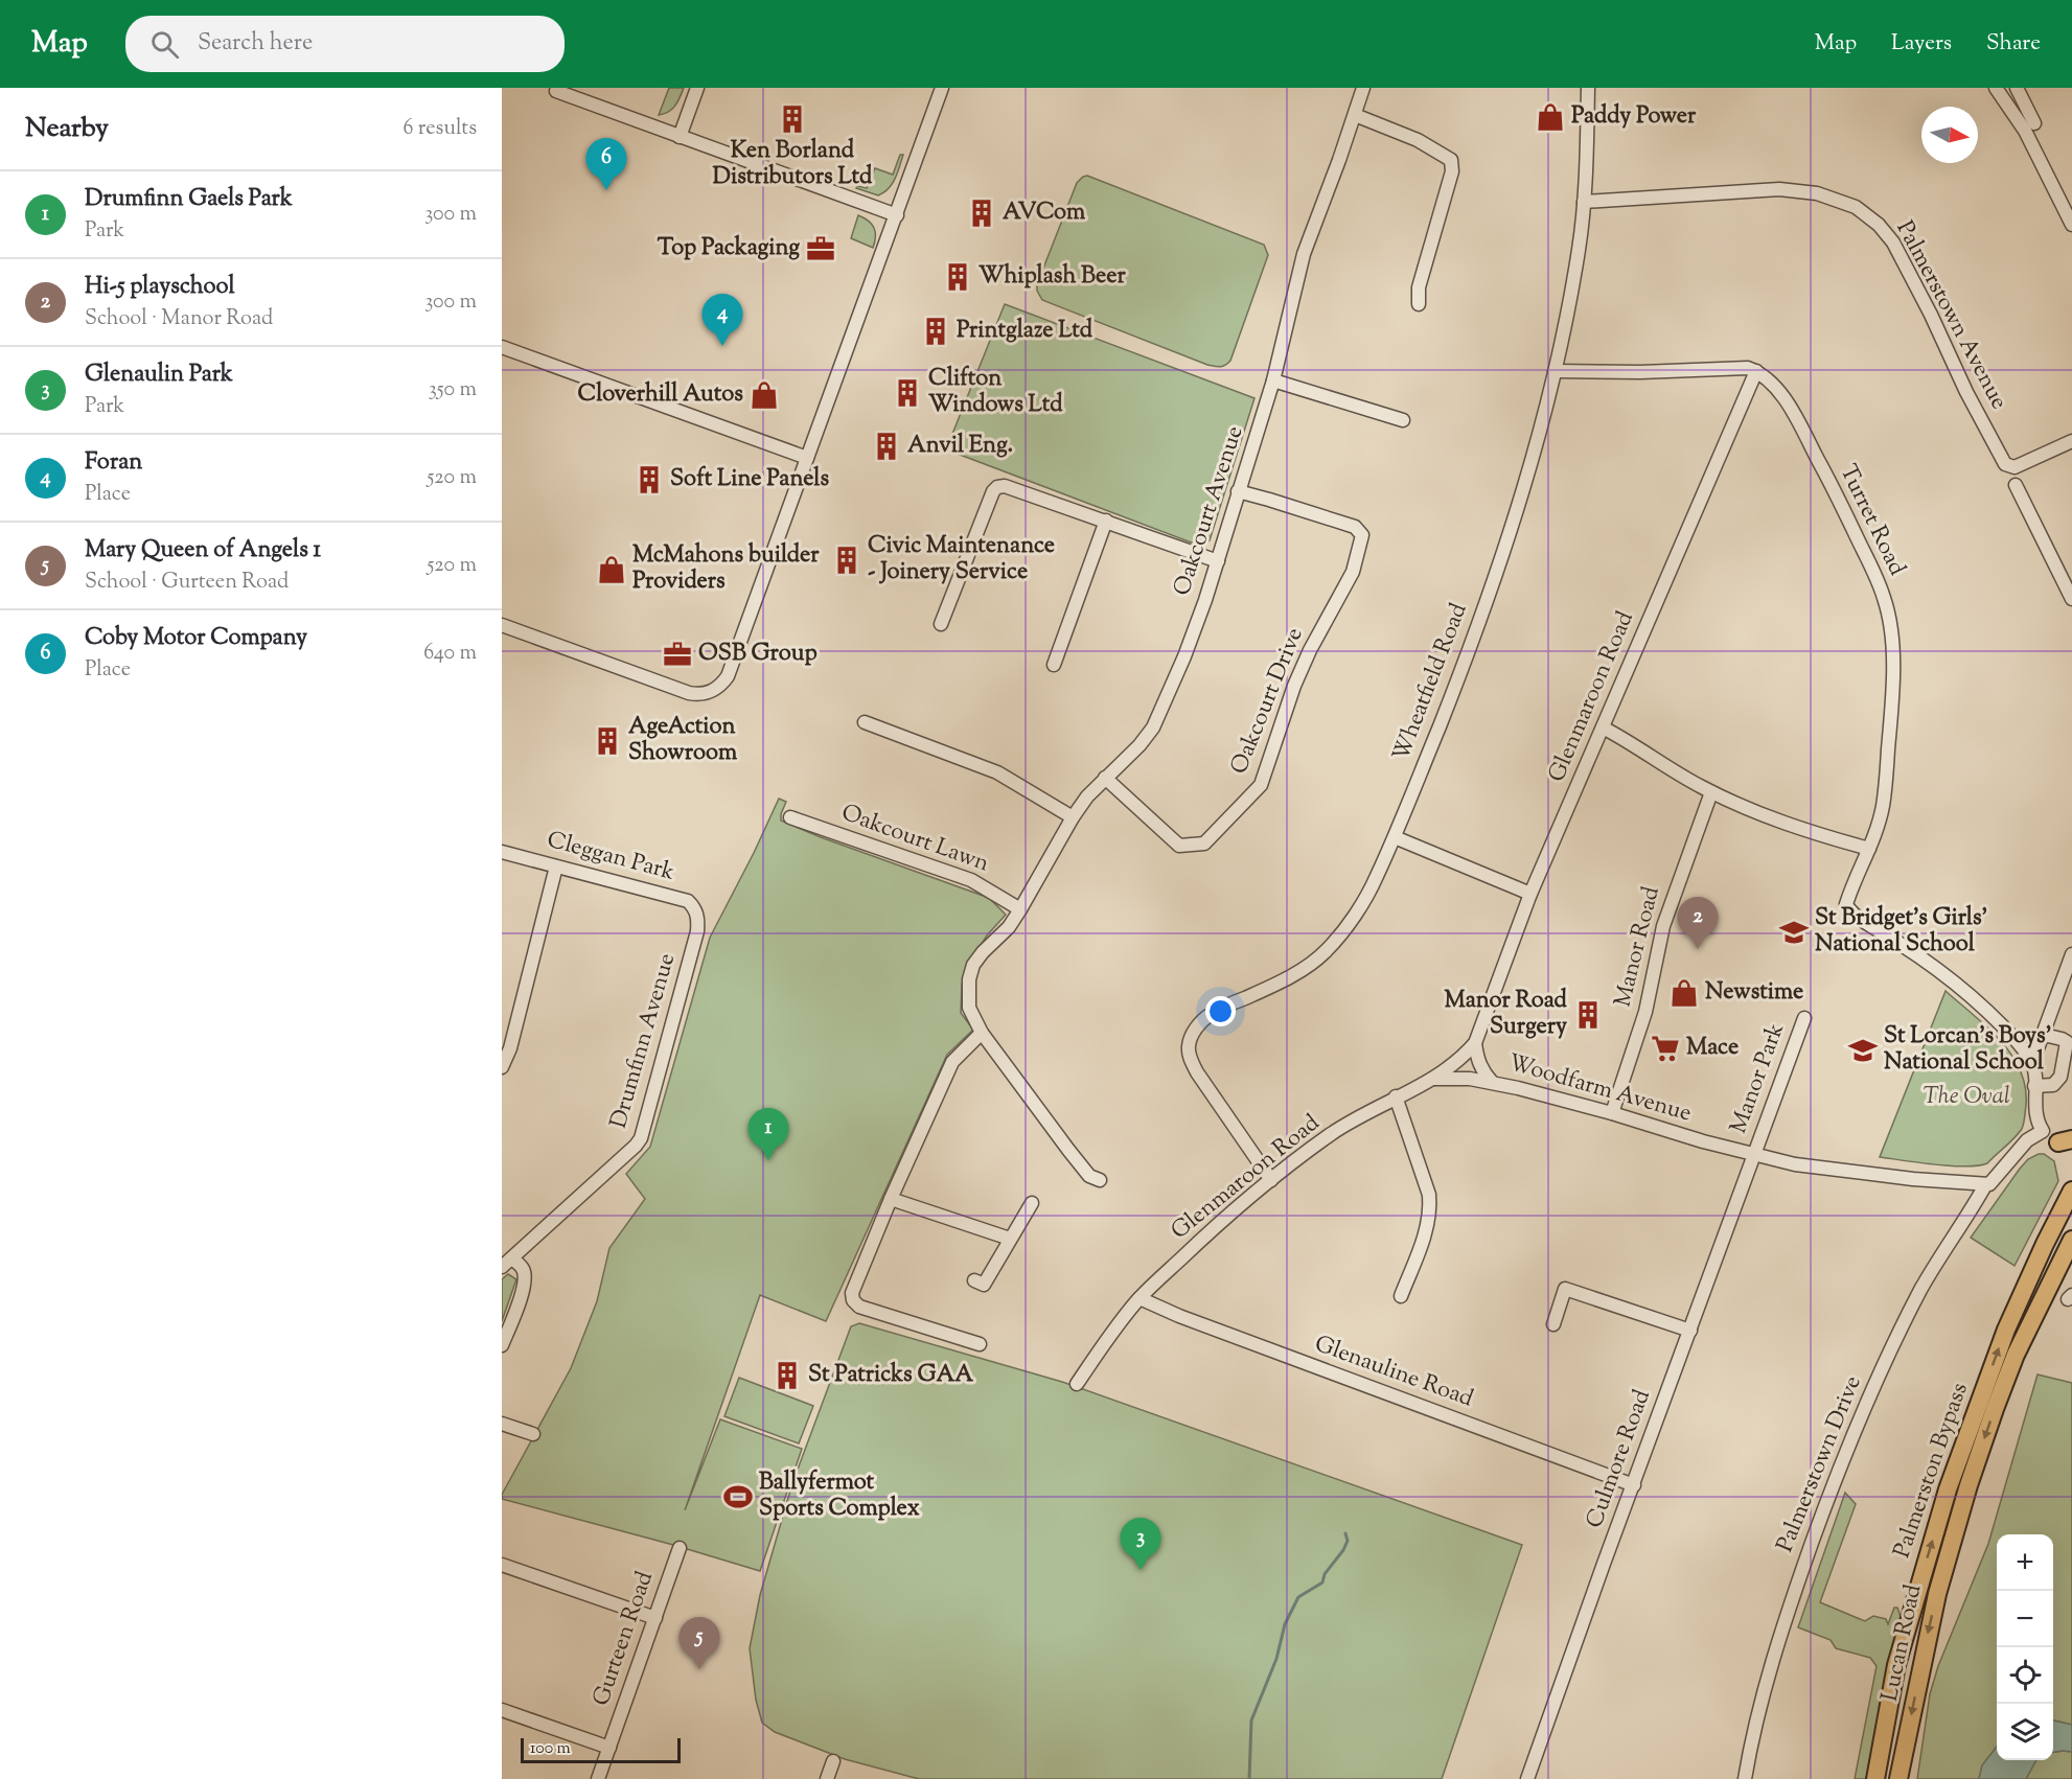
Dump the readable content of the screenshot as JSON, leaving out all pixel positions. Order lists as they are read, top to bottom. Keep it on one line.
{"streets":{"main road":["Palmerston Bypass","Lucan Road"],"street":["Palmerstown Avenue","Oakcourt Avenue","Turret Road","Wheatfield Road","Glenmaroon Road","Oakcourt Drive","Oakcourt Lawn","Cleggan Park","Manor Road","Drumfinn Avenue","Manor Park","Woodfarm Avenue","Glenauline Road","Culmore Road","Palmerstown Drive","Gurteen Road"]},"crossings":[["Palmerstown Avenue","Wheatfield Road"],["Oakcourt Avenue","Oakcourt Drive"],["Oakcourt Avenue","Oakcourt Lawn"],["Turret Road","Glenmaroon Road"],["Wheatfield Road","Glenmaroon Road"],["Glenmaroon Road","Woodfarm Avenue"],["Glenmaroon Road","Glenauline Road"],["Cleggan Park","Drumfinn Avenue"],["Manor Road","Woodfarm Avenue"],["Manor Park","Woodfarm Avenue"],["Manor Park","Culmore Road"],["Woodfarm Avenue","Culmore Road"],["Glenauline Road","Culmore Road"]],"one_way":["Palmerston Bypass","Lucan Road"],"parks":["The Oval"],"places":{"shop":["Paddy Power","Cloverhill Autos","McMahons builder Providers","Newstime"],"building":["Ken Borland Distributors Ltd","AVCom","Whiplash Beer","Printglaze Ltd","Clifton Windows Ltd","Anvil Eng.","Soft Line Panels","Civic Maintenance - Joinery Service","AgeAction Showroom","Manor Road Surgery","St Patricks GAA"],"office":["Top Packaging","OSB Group"],"school or university":["St Bridget's Girls' National School","St Lorcan's Boys' National School"],"supermarket":["Mace"],"sports":["Ballyfermot Sports Complex"]},"scale_bar":"100 m","north":"right","page":{"header":"Map","search":"Search here","nav":["Map","Layers","Share"],"heading":["Nearby","6 results"],"pins":["6","4","2","1","3","5"],"list":[{"mark":"1","name":"Drumfinn Gaels Park","note":"Park","value":"300 m"},{"mark":"2","name":"Hi-5 playschool","note":"School · Manor Road","value":"300 m"},{"mark":"3","name":"Glenaulin Park","note":"Park","value":"350 m"},{"mark":"4","name":"Foran","note":"Place","value":"520 m"},{"mark":"5","name":"Mary Queen of Angels 1","note":"School · Gurteen Road","value":"520 m"},{"mark":"6","name":"Coby Motor Company","note":"Place","value":"640 m"}],"map_buttons":["+","−"],"scale":"100 m"}}
